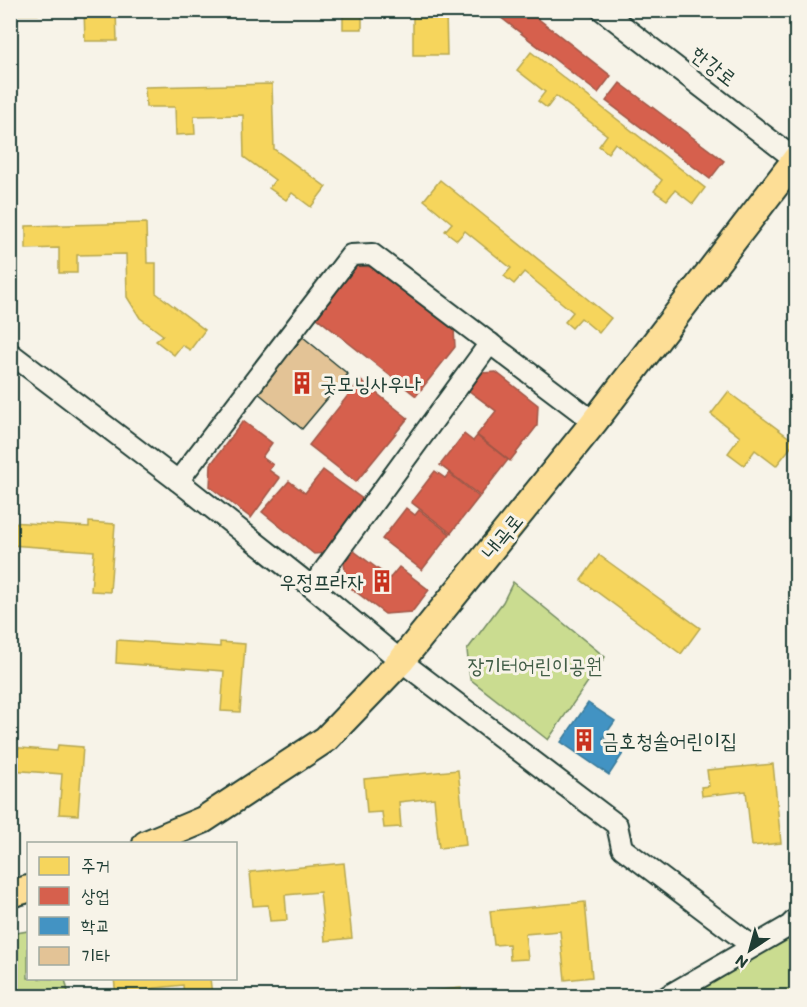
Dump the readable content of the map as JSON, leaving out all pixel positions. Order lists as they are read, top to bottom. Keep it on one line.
{"streets":{"main road":["내곡로"],"street":["한강로"]},"crossings":[["한강로","내곡로"]],"parks":["장기터어린이공원"],"places":{"building":["굿모닝사우나","우정프라자","금호청솔어린이집"]},"legend":["주거","상업","학교","기타"],"north":"bottom left"}
